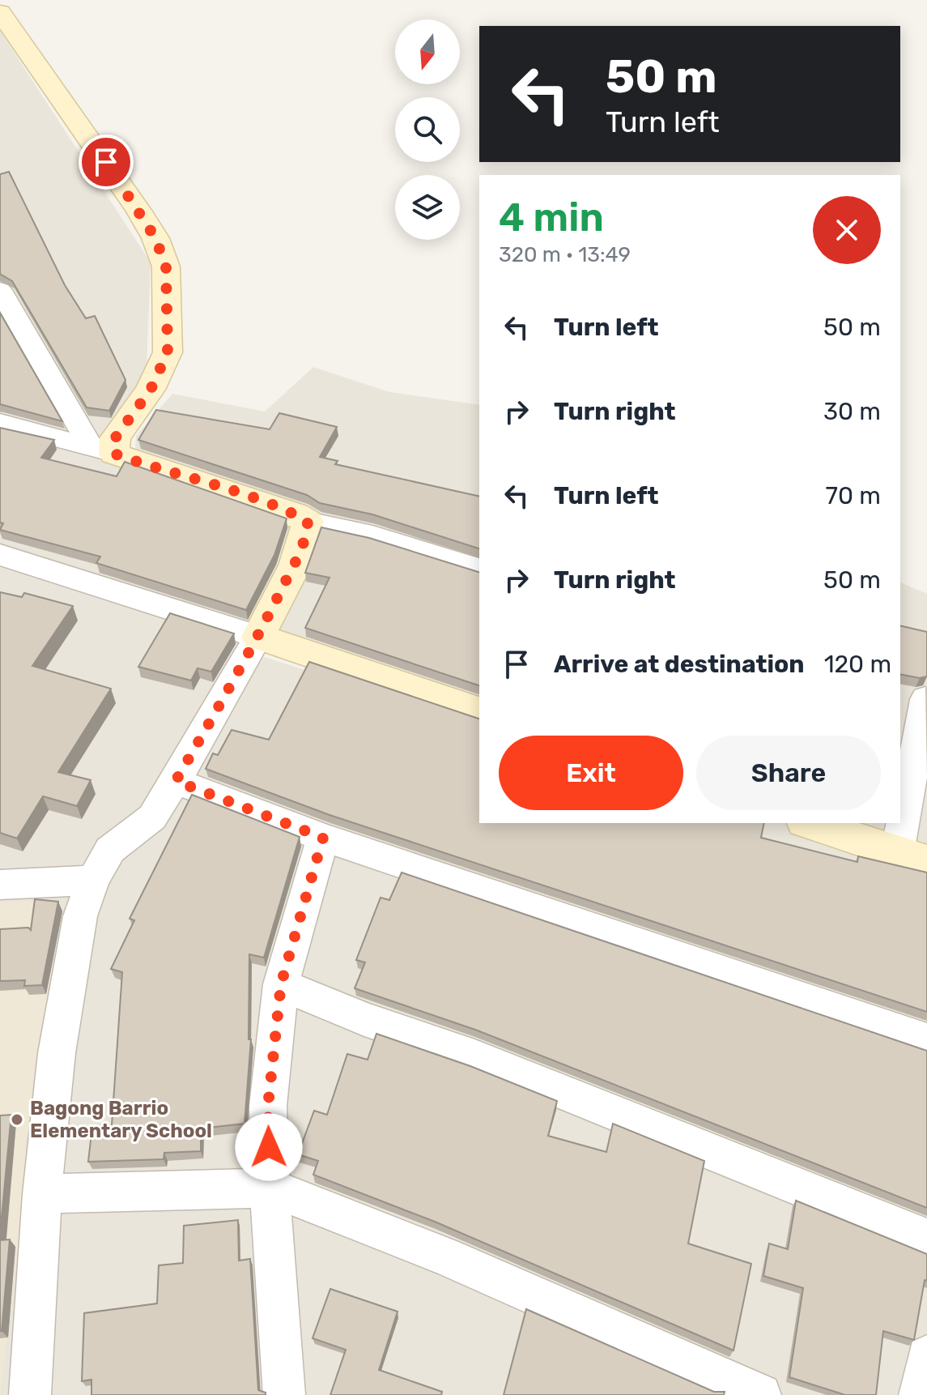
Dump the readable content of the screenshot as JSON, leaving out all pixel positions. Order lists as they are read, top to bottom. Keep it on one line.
{"places":["Bagong Barrio Elementary School"],"north":"bottom","page":{"turn":["50 m","Turn left"],"heading":["4 min","320 m · 13:49"],"list":[{"name":"Turn left","value":"50 m"},{"name":"Turn right","value":"30 m"},{"name":"Turn left","value":"70 m"},{"name":"Turn right","value":"50 m"},{"name":"Arrive at destination","value":"120 m"}],"buttons":["Exit","Share"]}}
